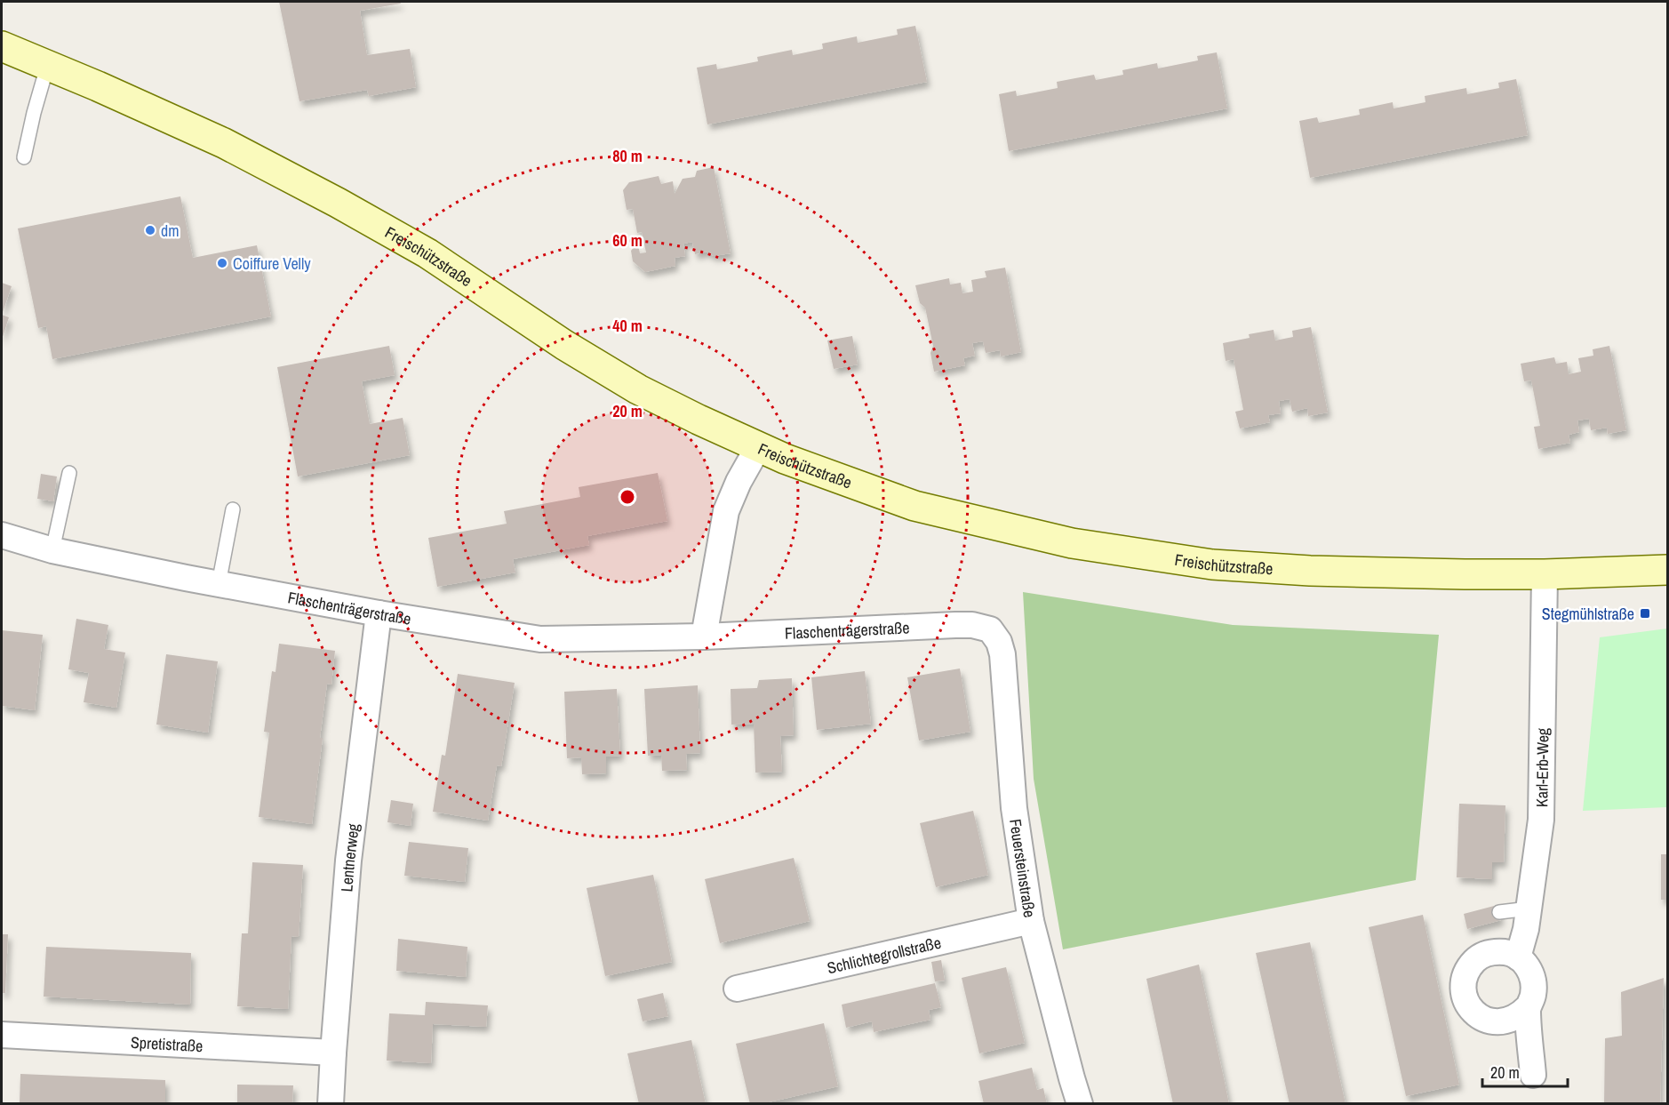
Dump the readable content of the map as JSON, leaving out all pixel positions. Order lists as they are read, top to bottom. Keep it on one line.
{"streets":{"main road":["Freischützstraße"],"street":["Flaschenträgerstraße","Karl-Erb-Weg","Lentnerweg","Feuersteinstraße","Schlichtegrollstraße","Spretistraße"]},"crossings":[["Freischützstraße","Karl-Erb-Weg"],["Flaschenträgerstraße","Lentnerweg"],["Flaschenträgerstraße","Feuersteinstraße"],["Lentnerweg","Spretistraße"],["Feuersteinstraße","Schlichtegrollstraße"]],"places":{"other":["dm","Coiffure Velly"],"transit":["Stegmühlstraße"]},"scale_bar":"20 m","rings":["80 m","60 m","40 m","20 m"]}
